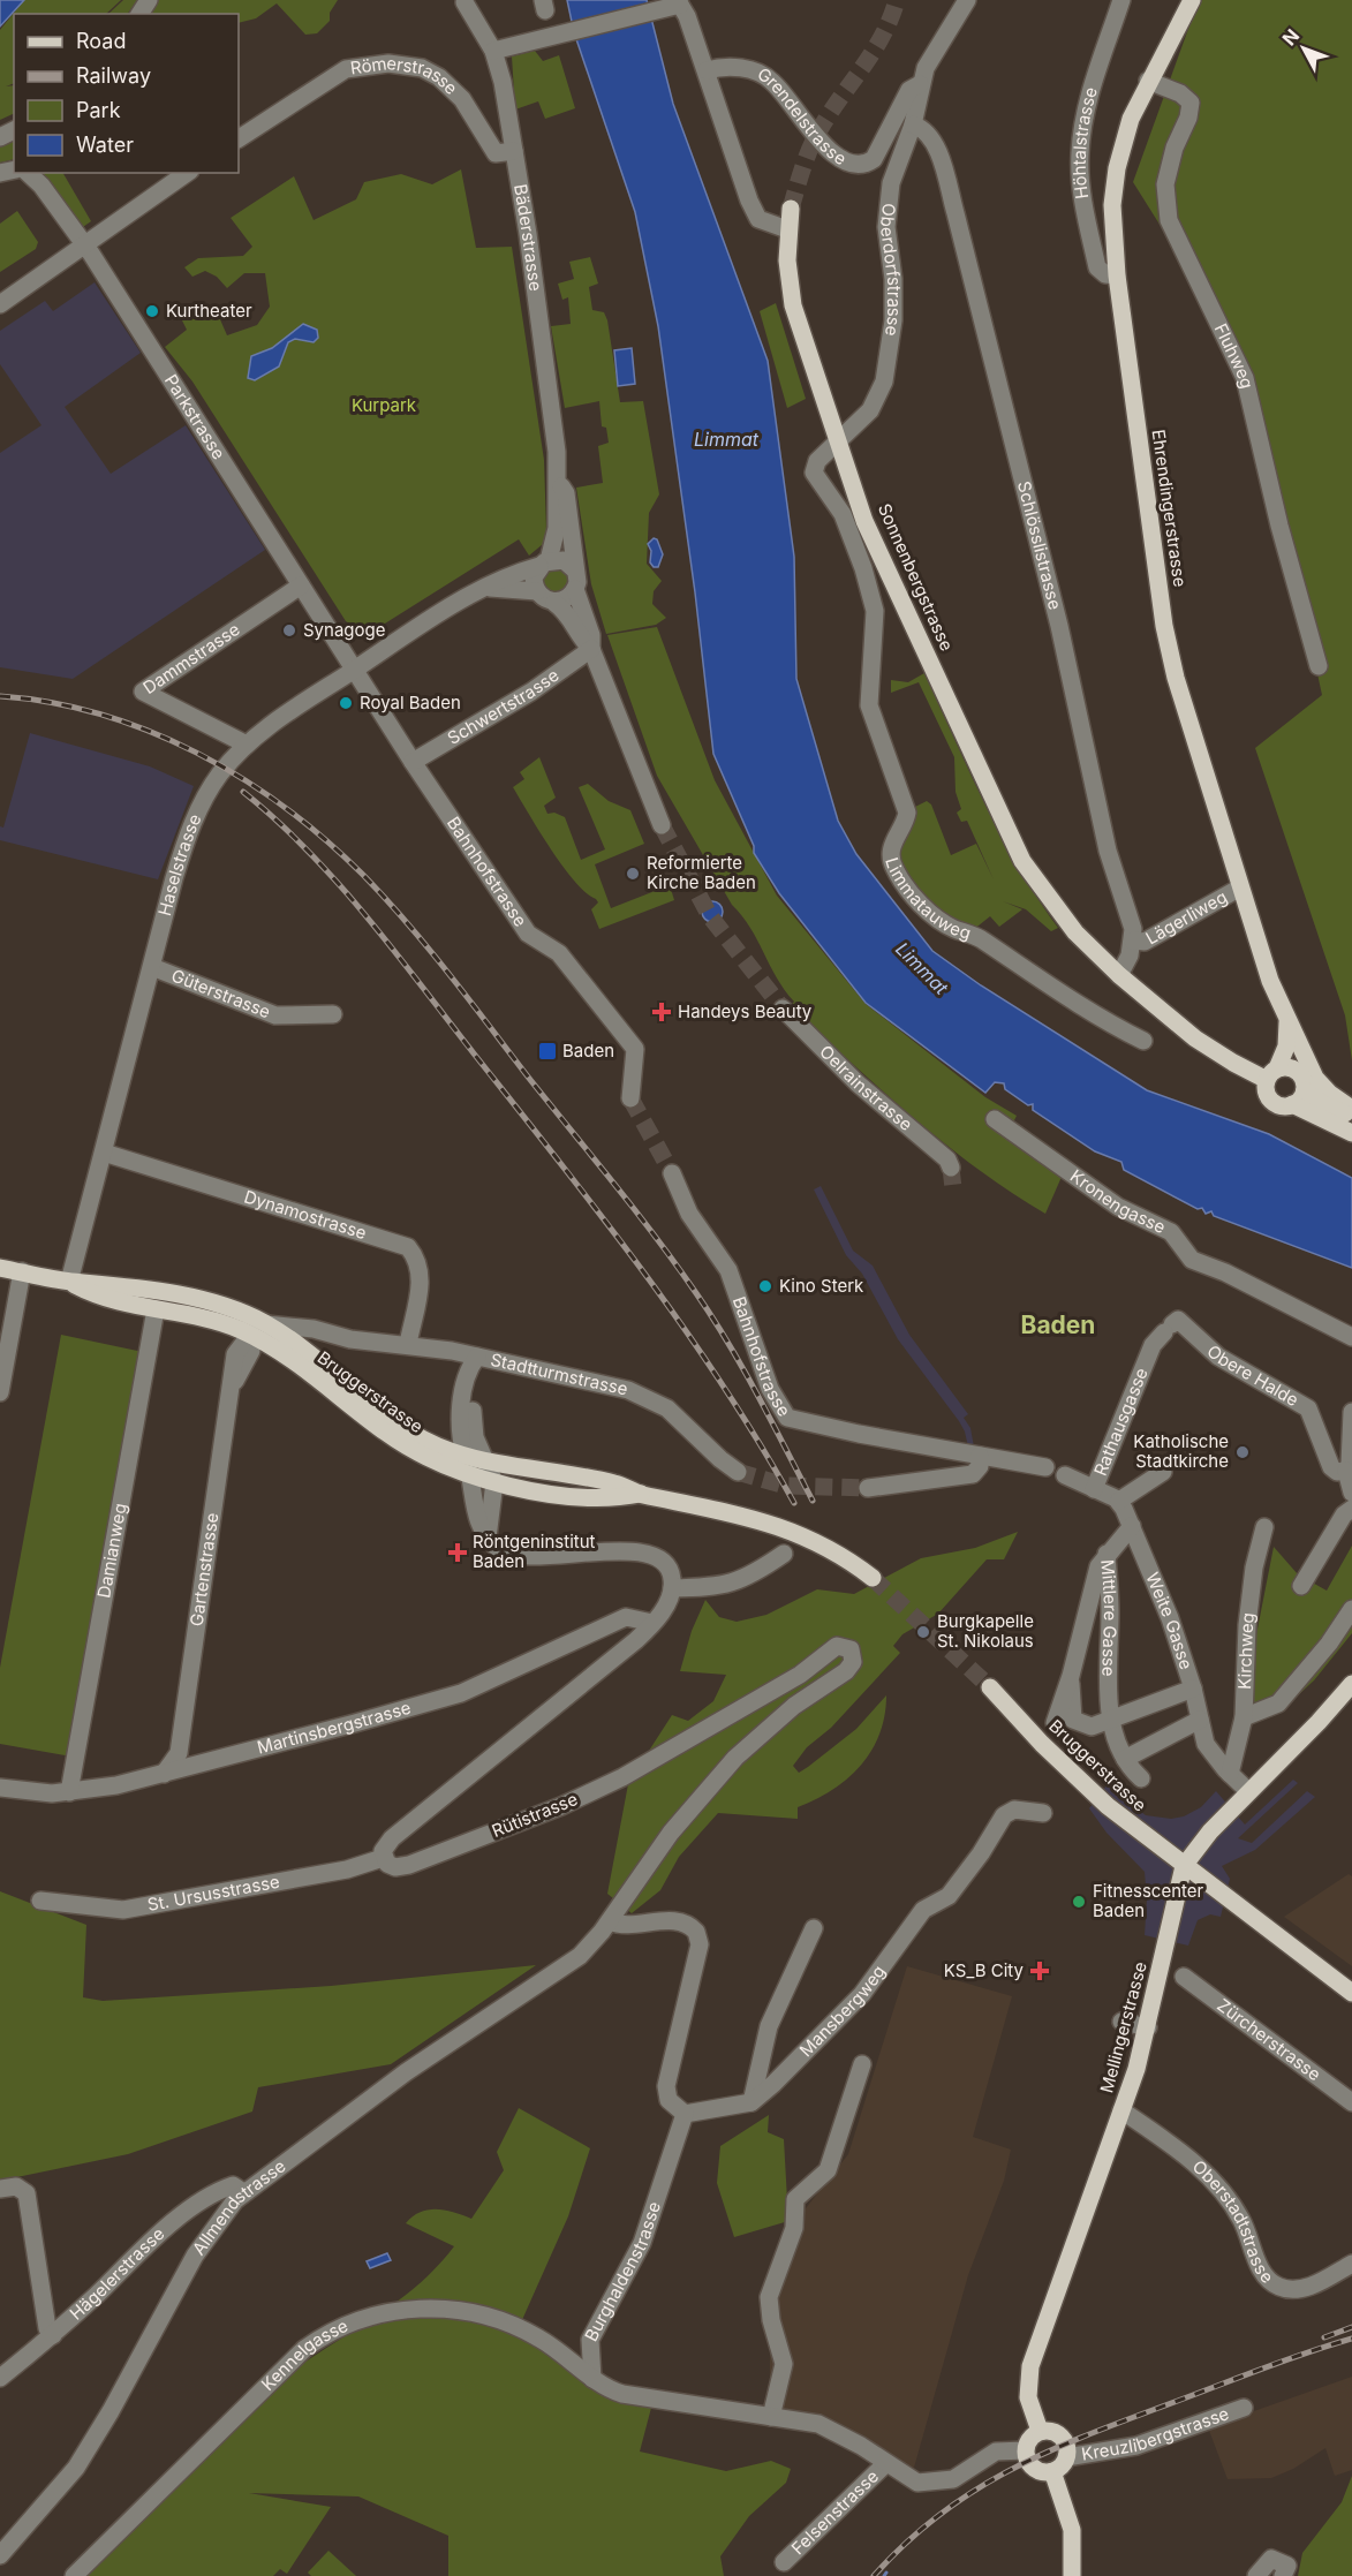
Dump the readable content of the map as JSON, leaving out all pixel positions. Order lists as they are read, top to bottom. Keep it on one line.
{"streets":{"main road":["Ehrendingerstrasse","Sonnenbergstrasse","Bruggerstrasse","Mellingerstrasse"],"street":["Römerstrasse","Grendelstrasse","Höhtalstrasse","Bäderstrasse","Oberdorfstrasse","Fluhweg","Parkstrasse","Schlösslistrasse","Dammstrasse","Schwertstrasse","Haselstrasse","Bahnhofstrasse","Limmatauweg","Lägerliweg","Güterstrasse","Oelrainstrasse","Kronengasse","Dynamostrasse","Stadtturmstrasse","Obere Halde","Rathausgasse","Damianweg","Gartenstrasse","Mittlere Gasse","Weite Gasse","Kirchweg","Martinsbergstrasse","Rütistrasse","St. Ursusstrasse","Mansbergweg","Zürcherstrasse","Allmendstrasse","Oberstadtstrasse","Burghaldenstrasse","Hägelerstrasse","Kennelgasse","Kreuzlibergstrasse","Felsenstrasse"]},"crossings":[["Römerstrasse","Bäderstrasse"],["Grendelstrasse","Oberdorfstrasse"],["Höhtalstrasse","Ehrendingerstrasse"],["Bäderstrasse","Haselstrasse"],["Oberdorfstrasse","Schlösslistrasse"],["Oberdorfstrasse","Sonnenbergstrasse"],["Oberdorfstrasse","Limmatauweg"],["Fluhweg","Ehrendingerstrasse"],["Parkstrasse","Dammstrasse"],["Parkstrasse","Haselstrasse"],["Parkstrasse","Bahnhofstrasse"],["Ehrendingerstrasse","Sonnenbergstrasse"],["Ehrendingerstrasse","Lägerliweg"],["Schlösslistrasse","Lägerliweg"],["Sonnenbergstrasse","Limmatauweg"],["Dammstrasse","Haselstrasse"],["Schwertstrasse","Bahnhofstrasse"],["Haselstrasse","Bahnhofstrasse"],["Haselstrasse","Güterstrasse"],["Haselstrasse","Dynamostrasse"],["Haselstrasse","Bruggerstrasse"],["Dynamostrasse","Stadtturmstrasse"],["Stadtturmstrasse","Bruggerstrasse"],["Stadtturmstrasse","Gartenstrasse"],["Obere Halde","Rathausgasse"],["Bruggerstrasse","Damianweg"],["Bruggerstrasse","Gartenstrasse"],["Bruggerstrasse","Mellingerstrasse"],["Damianweg","Martinsbergstrasse"],["Gartenstrasse","Martinsbergstrasse"],["Mittlere Gasse","Weite Gasse"],["Weite Gasse","Kirchweg"],["Weite Gasse","Mellingerstrasse"],["Rütistrasse","St. Ursusstrasse"],["Rütistrasse","Allmendstrasse"],["Mellingerstrasse","Oberstadtstrasse"],["Mellingerstrasse","Kreuzlibergstrasse"],["Allmendstrasse","Hägelerstrasse"],["Burghaldenstrasse","Kennelgasse"]],"districts":["Baden"],"water":["Limmat"],"parks":["Kurpark"],"places":{"other":["Kurtheater","Synagoge","Royal Baden","Reformierte Kirche Baden","Kino Sterk","Katholische Stadtkirche","Burgkapelle St. Nikolaus","Fitnesscenter Baden"],"health":["Handeys Beauty","Röntgeninstitut Baden","KS_B City"],"transit":["Baden"]},"legend":["Road","Railway","Park","Water"],"north":"top left"}
